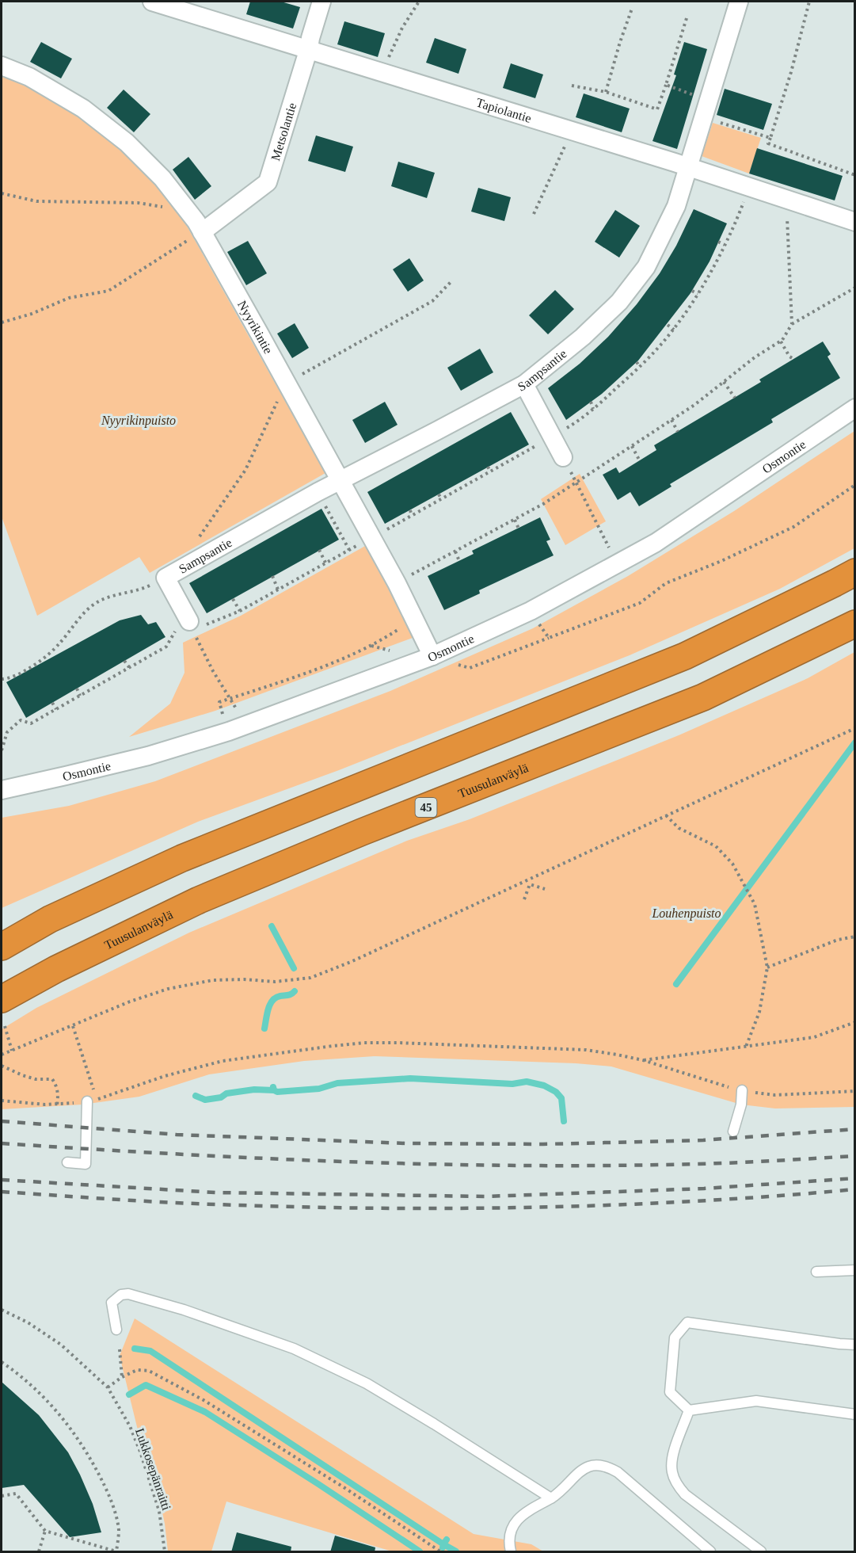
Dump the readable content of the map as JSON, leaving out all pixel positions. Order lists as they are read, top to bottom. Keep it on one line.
{"streets":{"highway":["Tuusulanväylä","45"],"street":["Tapiolantie","Metsolantie","Nyyrikintie","Sampsantie","Osmontie"],"path":["Lukkosepänraitti"]},"crossings":[["Tapiolantie","Metsolantie"],["Tapiolantie","Sampsantie"],["Metsolantie","Nyyrikintie"],["Nyyrikintie","Sampsantie"],["Nyyrikintie","Osmontie"]],"parks":["Nyyrikinpuisto","Louhenpuisto"]}
